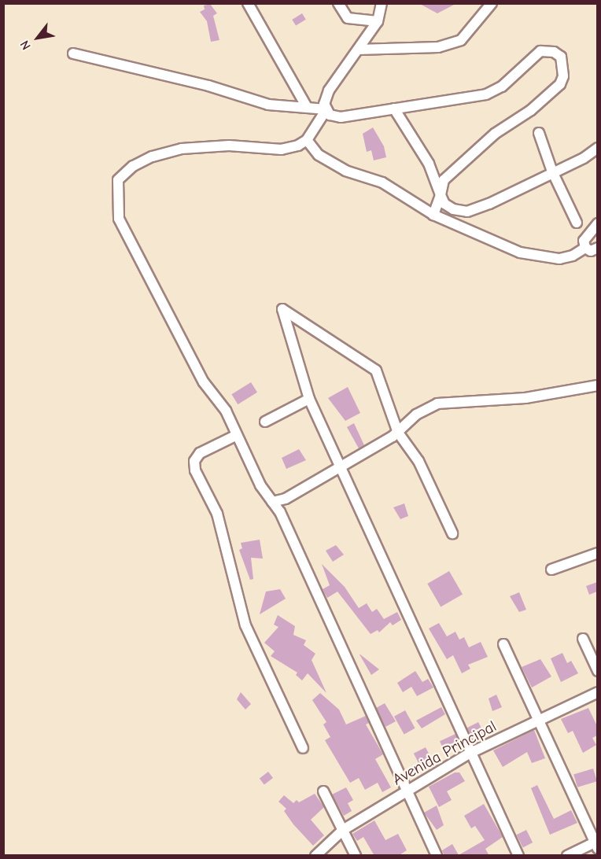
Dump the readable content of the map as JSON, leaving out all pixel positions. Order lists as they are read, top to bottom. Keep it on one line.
{"streets":{"street":["Avenida Principal"]},"north":"bottom left"}
